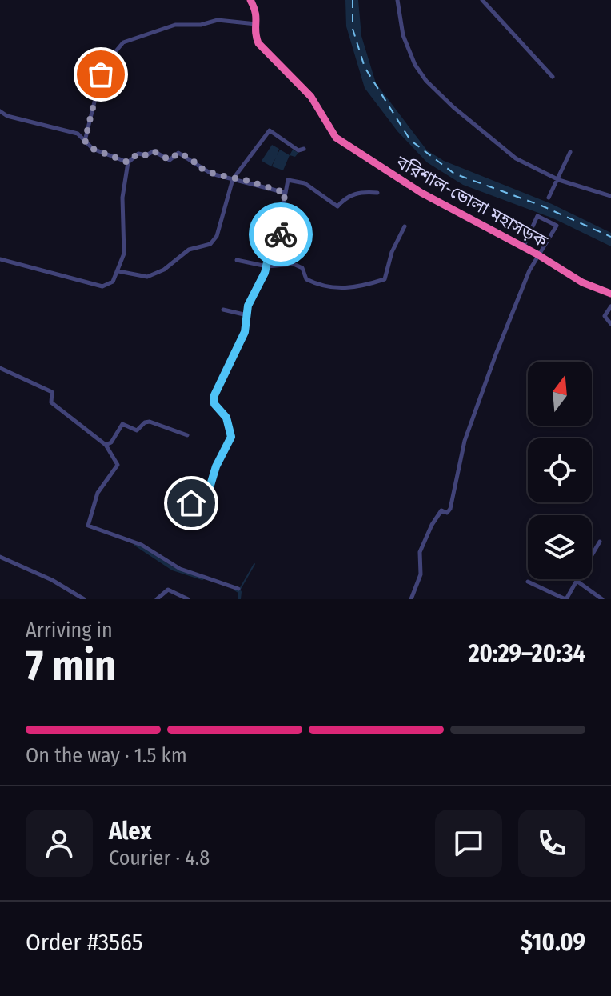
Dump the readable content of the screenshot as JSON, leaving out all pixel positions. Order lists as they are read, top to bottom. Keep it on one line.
{"streets":{"highway":["বরিশাল-ভোলা মহাসড়ক"]},"north":"top","page":{"heading":["7 min","Arriving in","20:29–20:34"],"panel":["Alex","Courier · 4.8","Order #3565","$10.09"],"bar":"On the way · 1.5 km"}}
